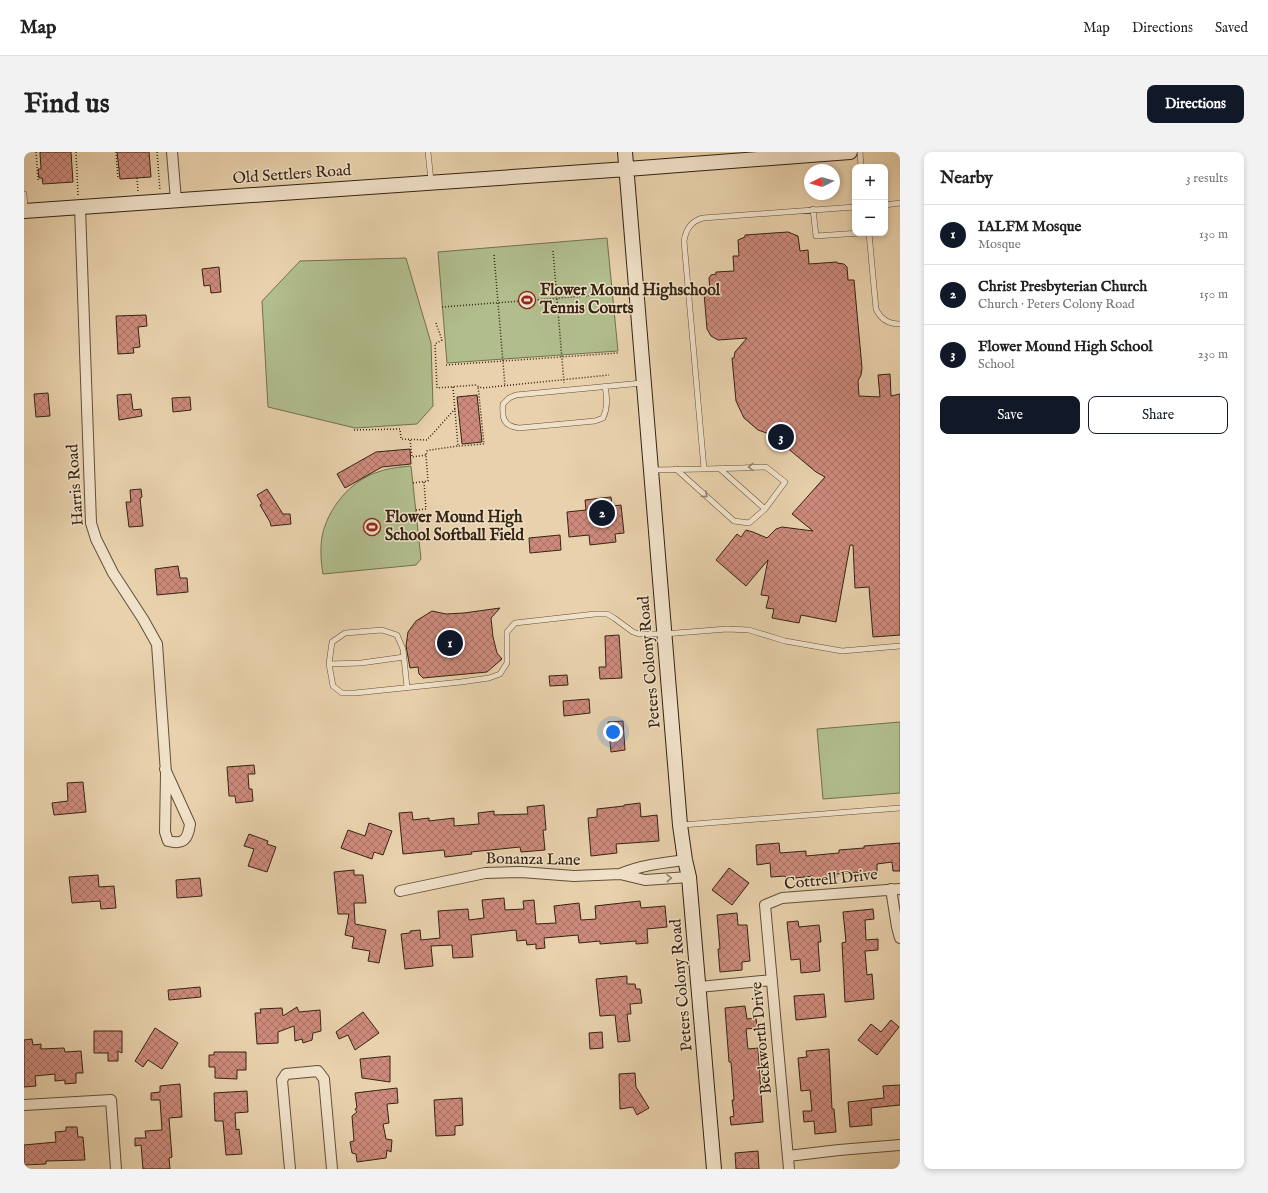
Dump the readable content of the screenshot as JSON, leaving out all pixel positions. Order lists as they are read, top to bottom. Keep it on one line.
{"streets":{"street":["Old Settlers Road","Harris Road","Peters Colony Road","Bonanza Lane","Cottrell Drive","Beckworth Drive"]},"crossings":[["Old Settlers Road","Harris Road"],["Old Settlers Road","Peters Colony Road"],["Peters Colony Road","Bonanza Lane"],["Cottrell Drive","Beckworth Drive"]],"places":{"sports":["Flower Mound Highschool Tennis Courts","Flower Mound High School Softball Field"]},"north":"left","page":{"header":"Map","nav":["Map","Directions","Saved"],"buttons":["Directions",["Save","Share"]],"title":"Find us","heading":["Nearby","3 results"],"map_buttons":["+","−"],"list":[{"mark":"1","name":"IALFM Mosque","note":"Mosque","value":"130 m"},{"mark":"2","name":"Christ Presbyterian Church","note":"Church · Peters Colony Road","value":"150 m"},{"mark":"3","name":"Flower Mound High School","note":"School","value":"230 m"}],"pins":["3","2","1"]}}
